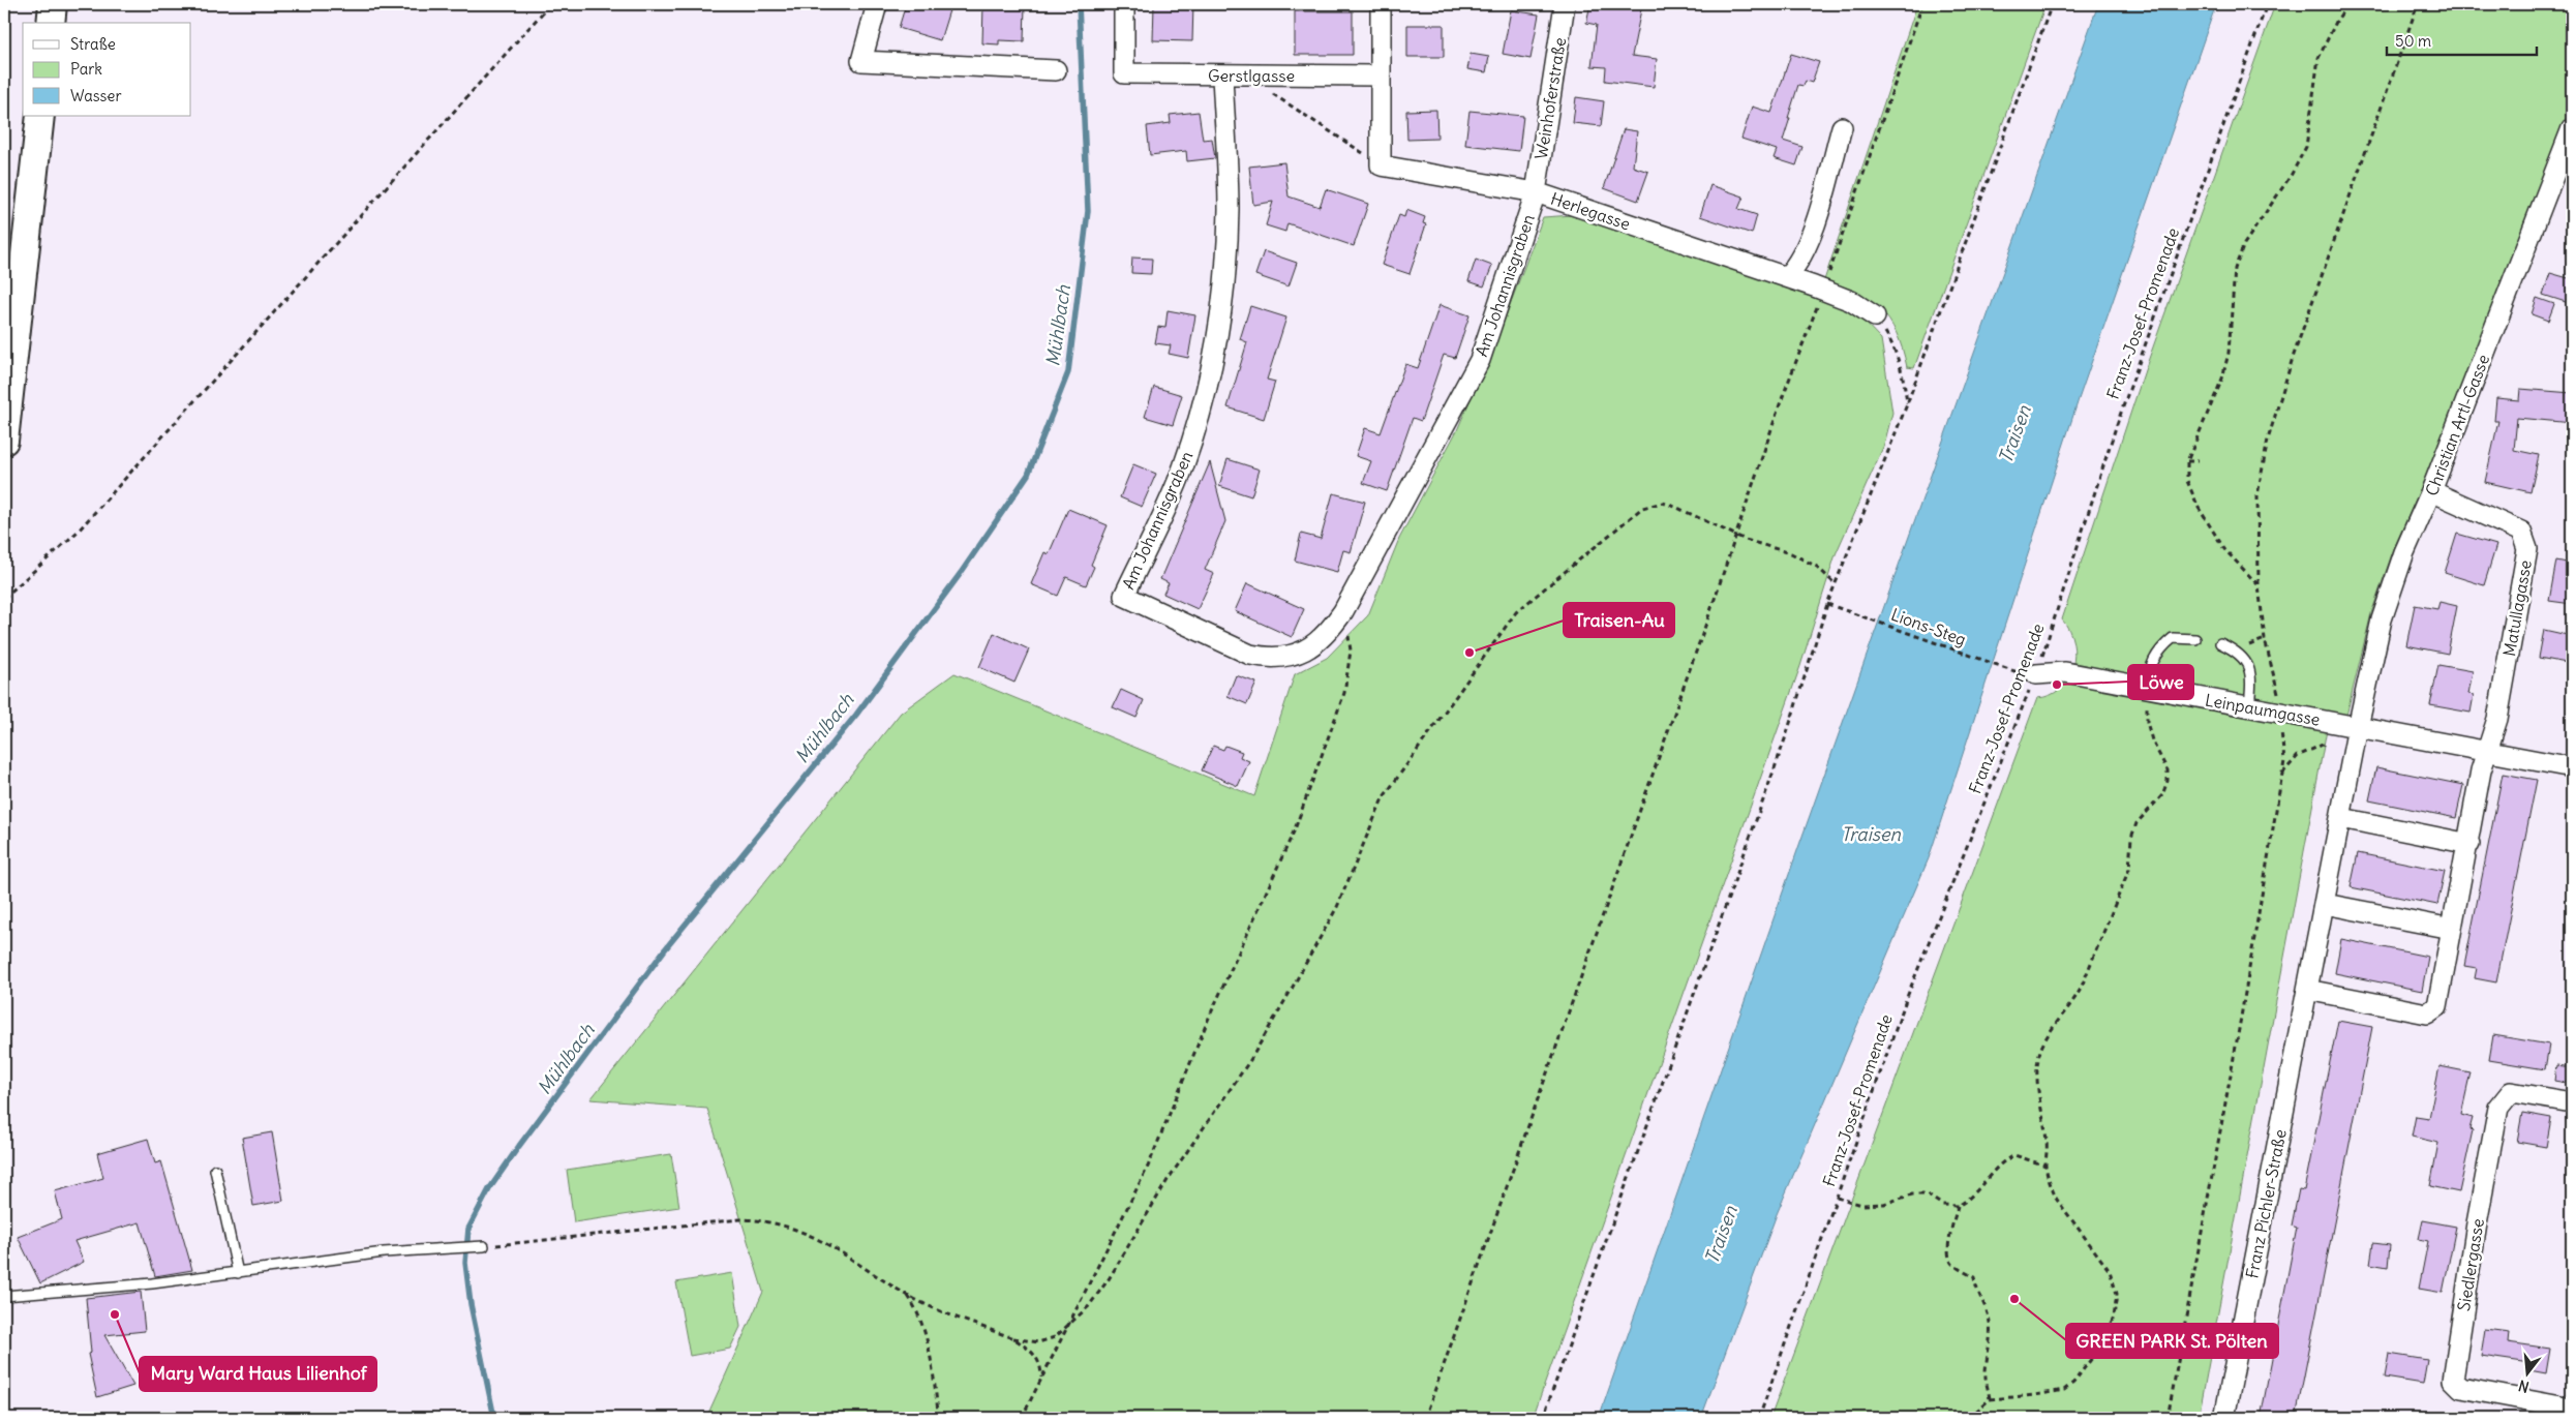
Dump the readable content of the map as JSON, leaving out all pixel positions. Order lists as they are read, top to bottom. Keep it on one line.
{"streets":{"street":["Gerstlgasse","Weinhoferstraße","Herlegasse","Am Johannisgraben","Christian Artl-Gasse","Matullagasse","Leinpaumgasse","Franz Pichler-Straße","Siedlergasse"],"path":["Franz-Josef-Promenade","Lions-Steg"]},"crossings":[["Gerstlgasse","Am Johannisgraben"],["Weinhoferstraße","Herlegasse"],["Weinhoferstraße","Am Johannisgraben"],["Herlegasse","Am Johannisgraben"],["Franz-Josef-Promenade","Lions-Steg"],["Franz-Josef-Promenade","Leinpaumgasse"],["Christian Artl-Gasse","Matullagasse"],["Christian Artl-Gasse","Leinpaumgasse"],["Christian Artl-Gasse","Franz Pichler-Straße"],["Matullagasse","Leinpaumgasse"],["Lions-Steg","Leinpaumgasse"],["Leinpaumgasse","Franz Pichler-Straße"]],"water":["Mühlbach","Traisen"],"places":["Traisen-Au","Löwe","GREEN PARK St. Pölten","Mary Ward Haus Lilienhof"],"legend":["Straße","Park","Wasser"],"scale_bar":"50 m","north":"bottom"}
